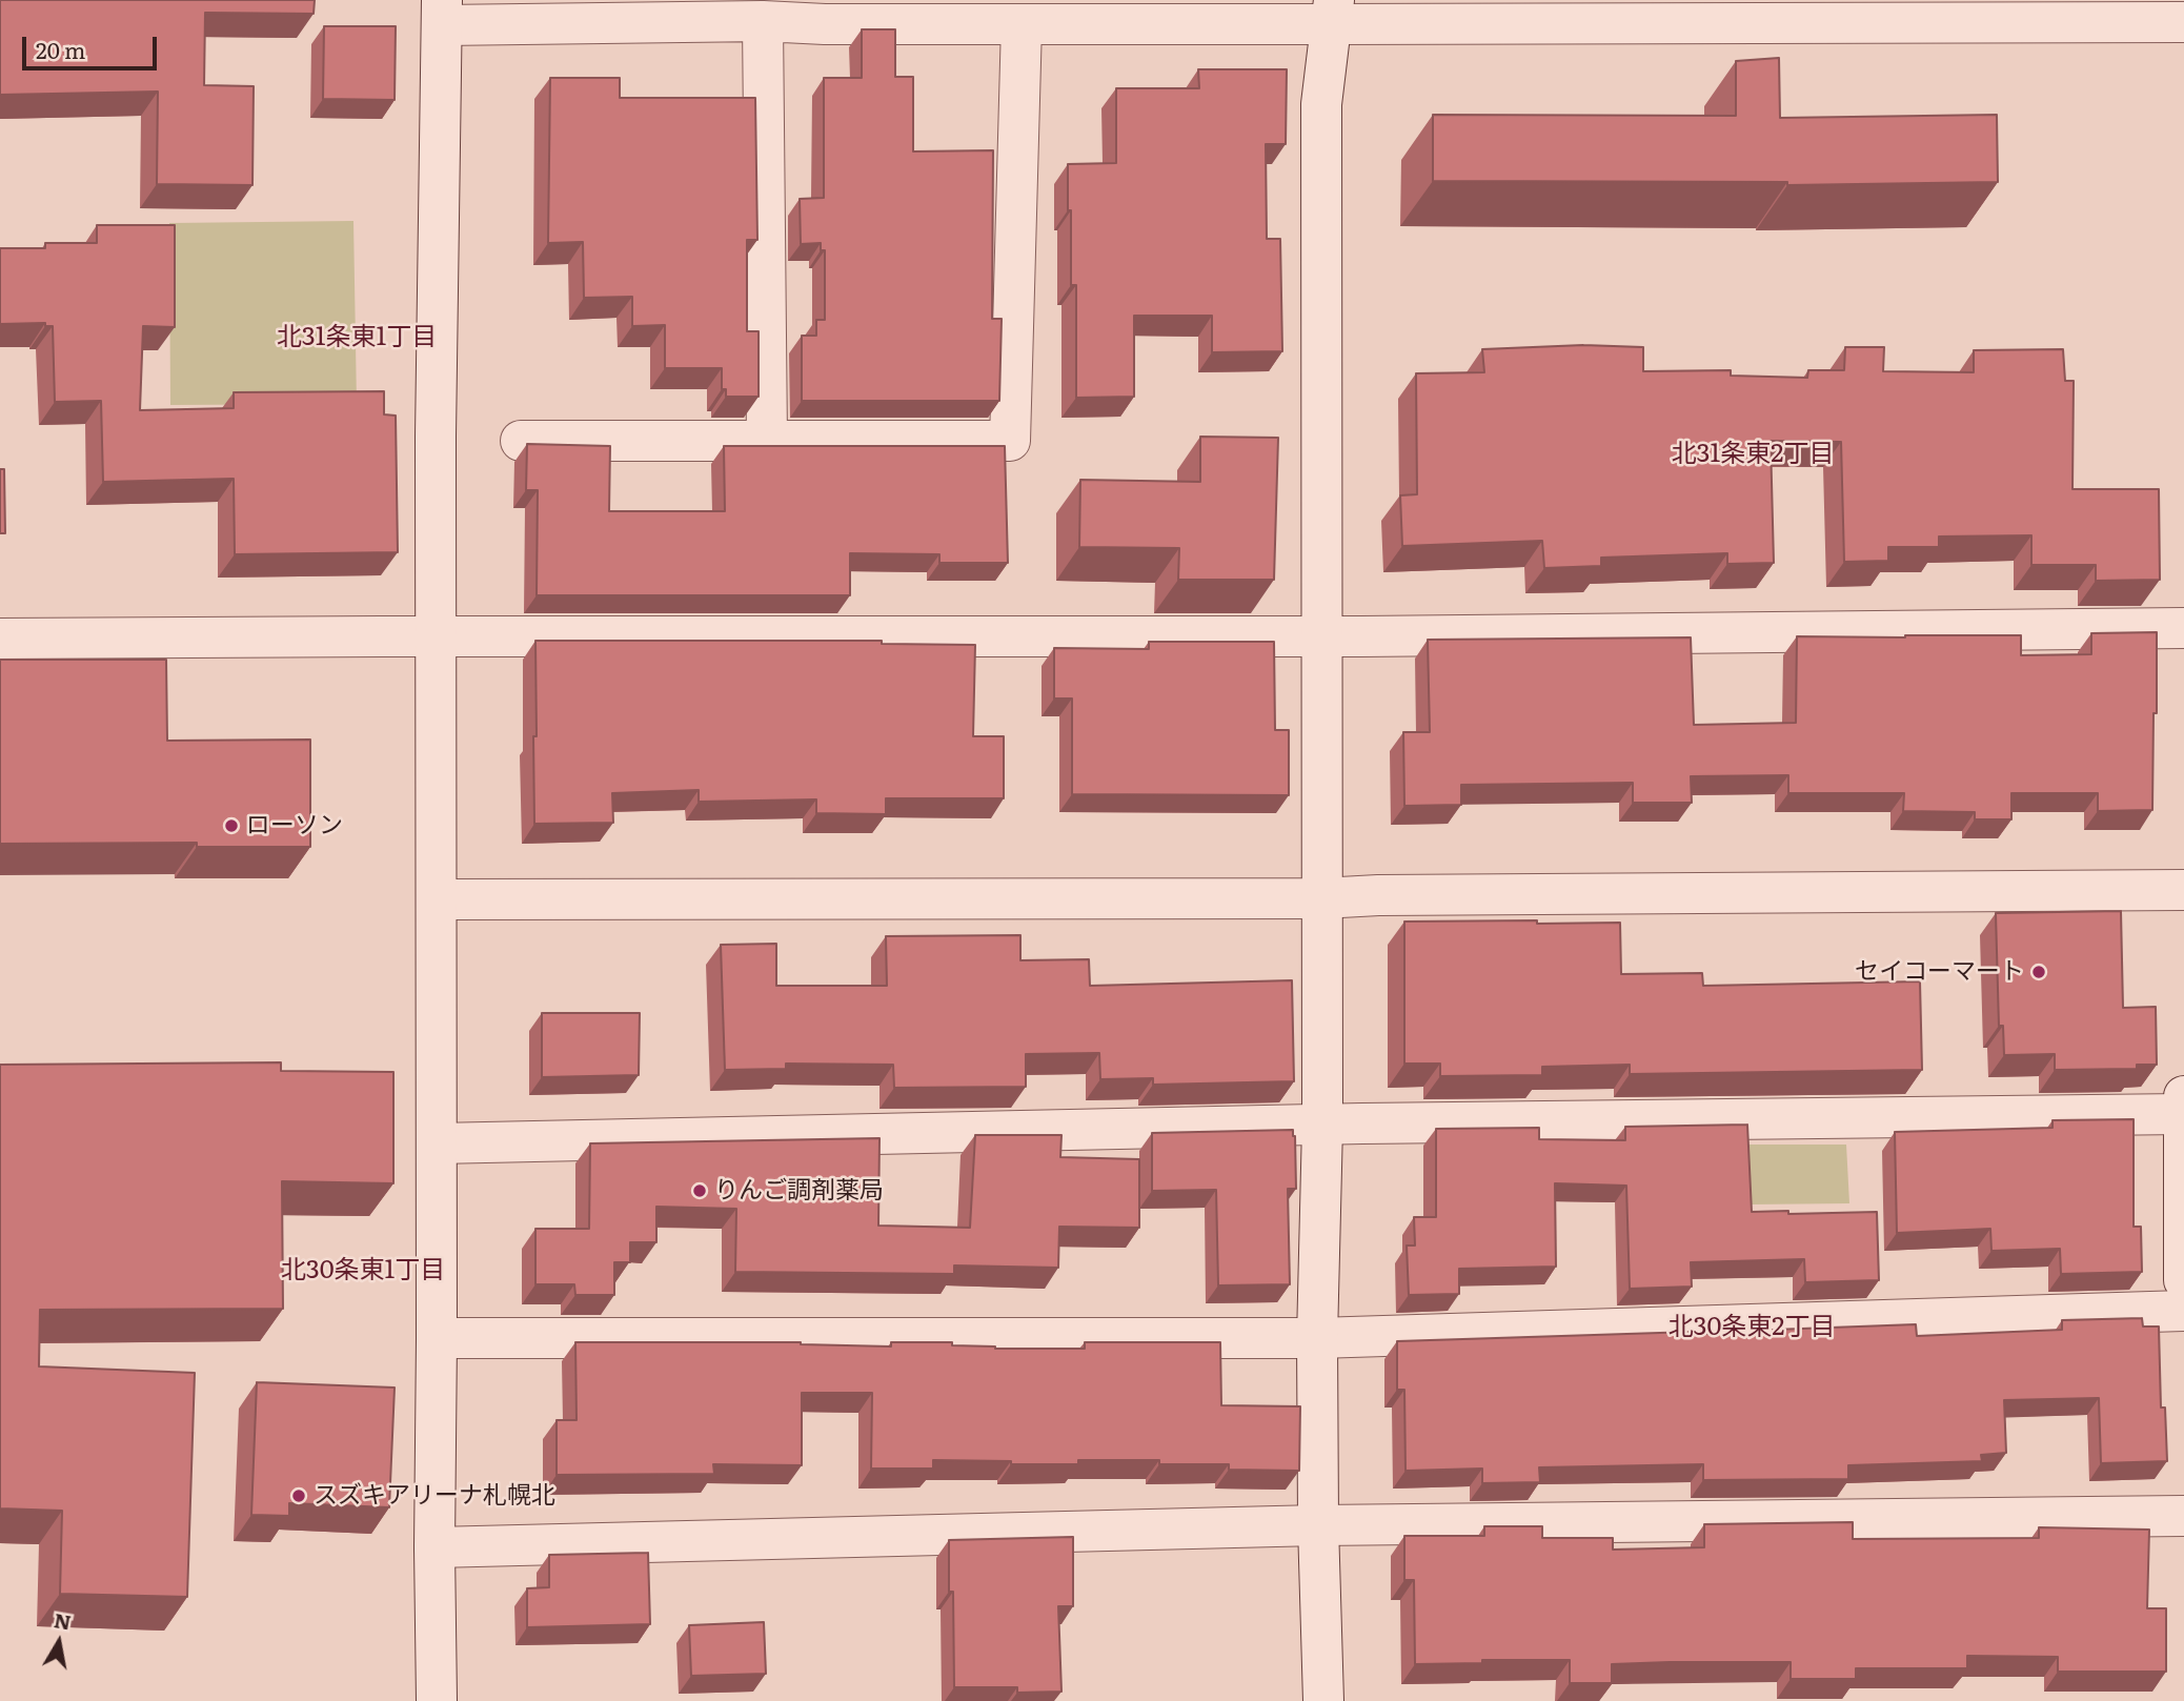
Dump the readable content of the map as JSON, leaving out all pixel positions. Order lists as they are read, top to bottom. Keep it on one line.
{"districts":["北31条東1丁目","北31条東2丁目","北30条東1丁目","北30条東2丁目"],"places":["ローソン","セイコーマート","りんご調剤薬局","スズキアリーナ札幌北"],"scale_bar":"20 m","north":"top"}
